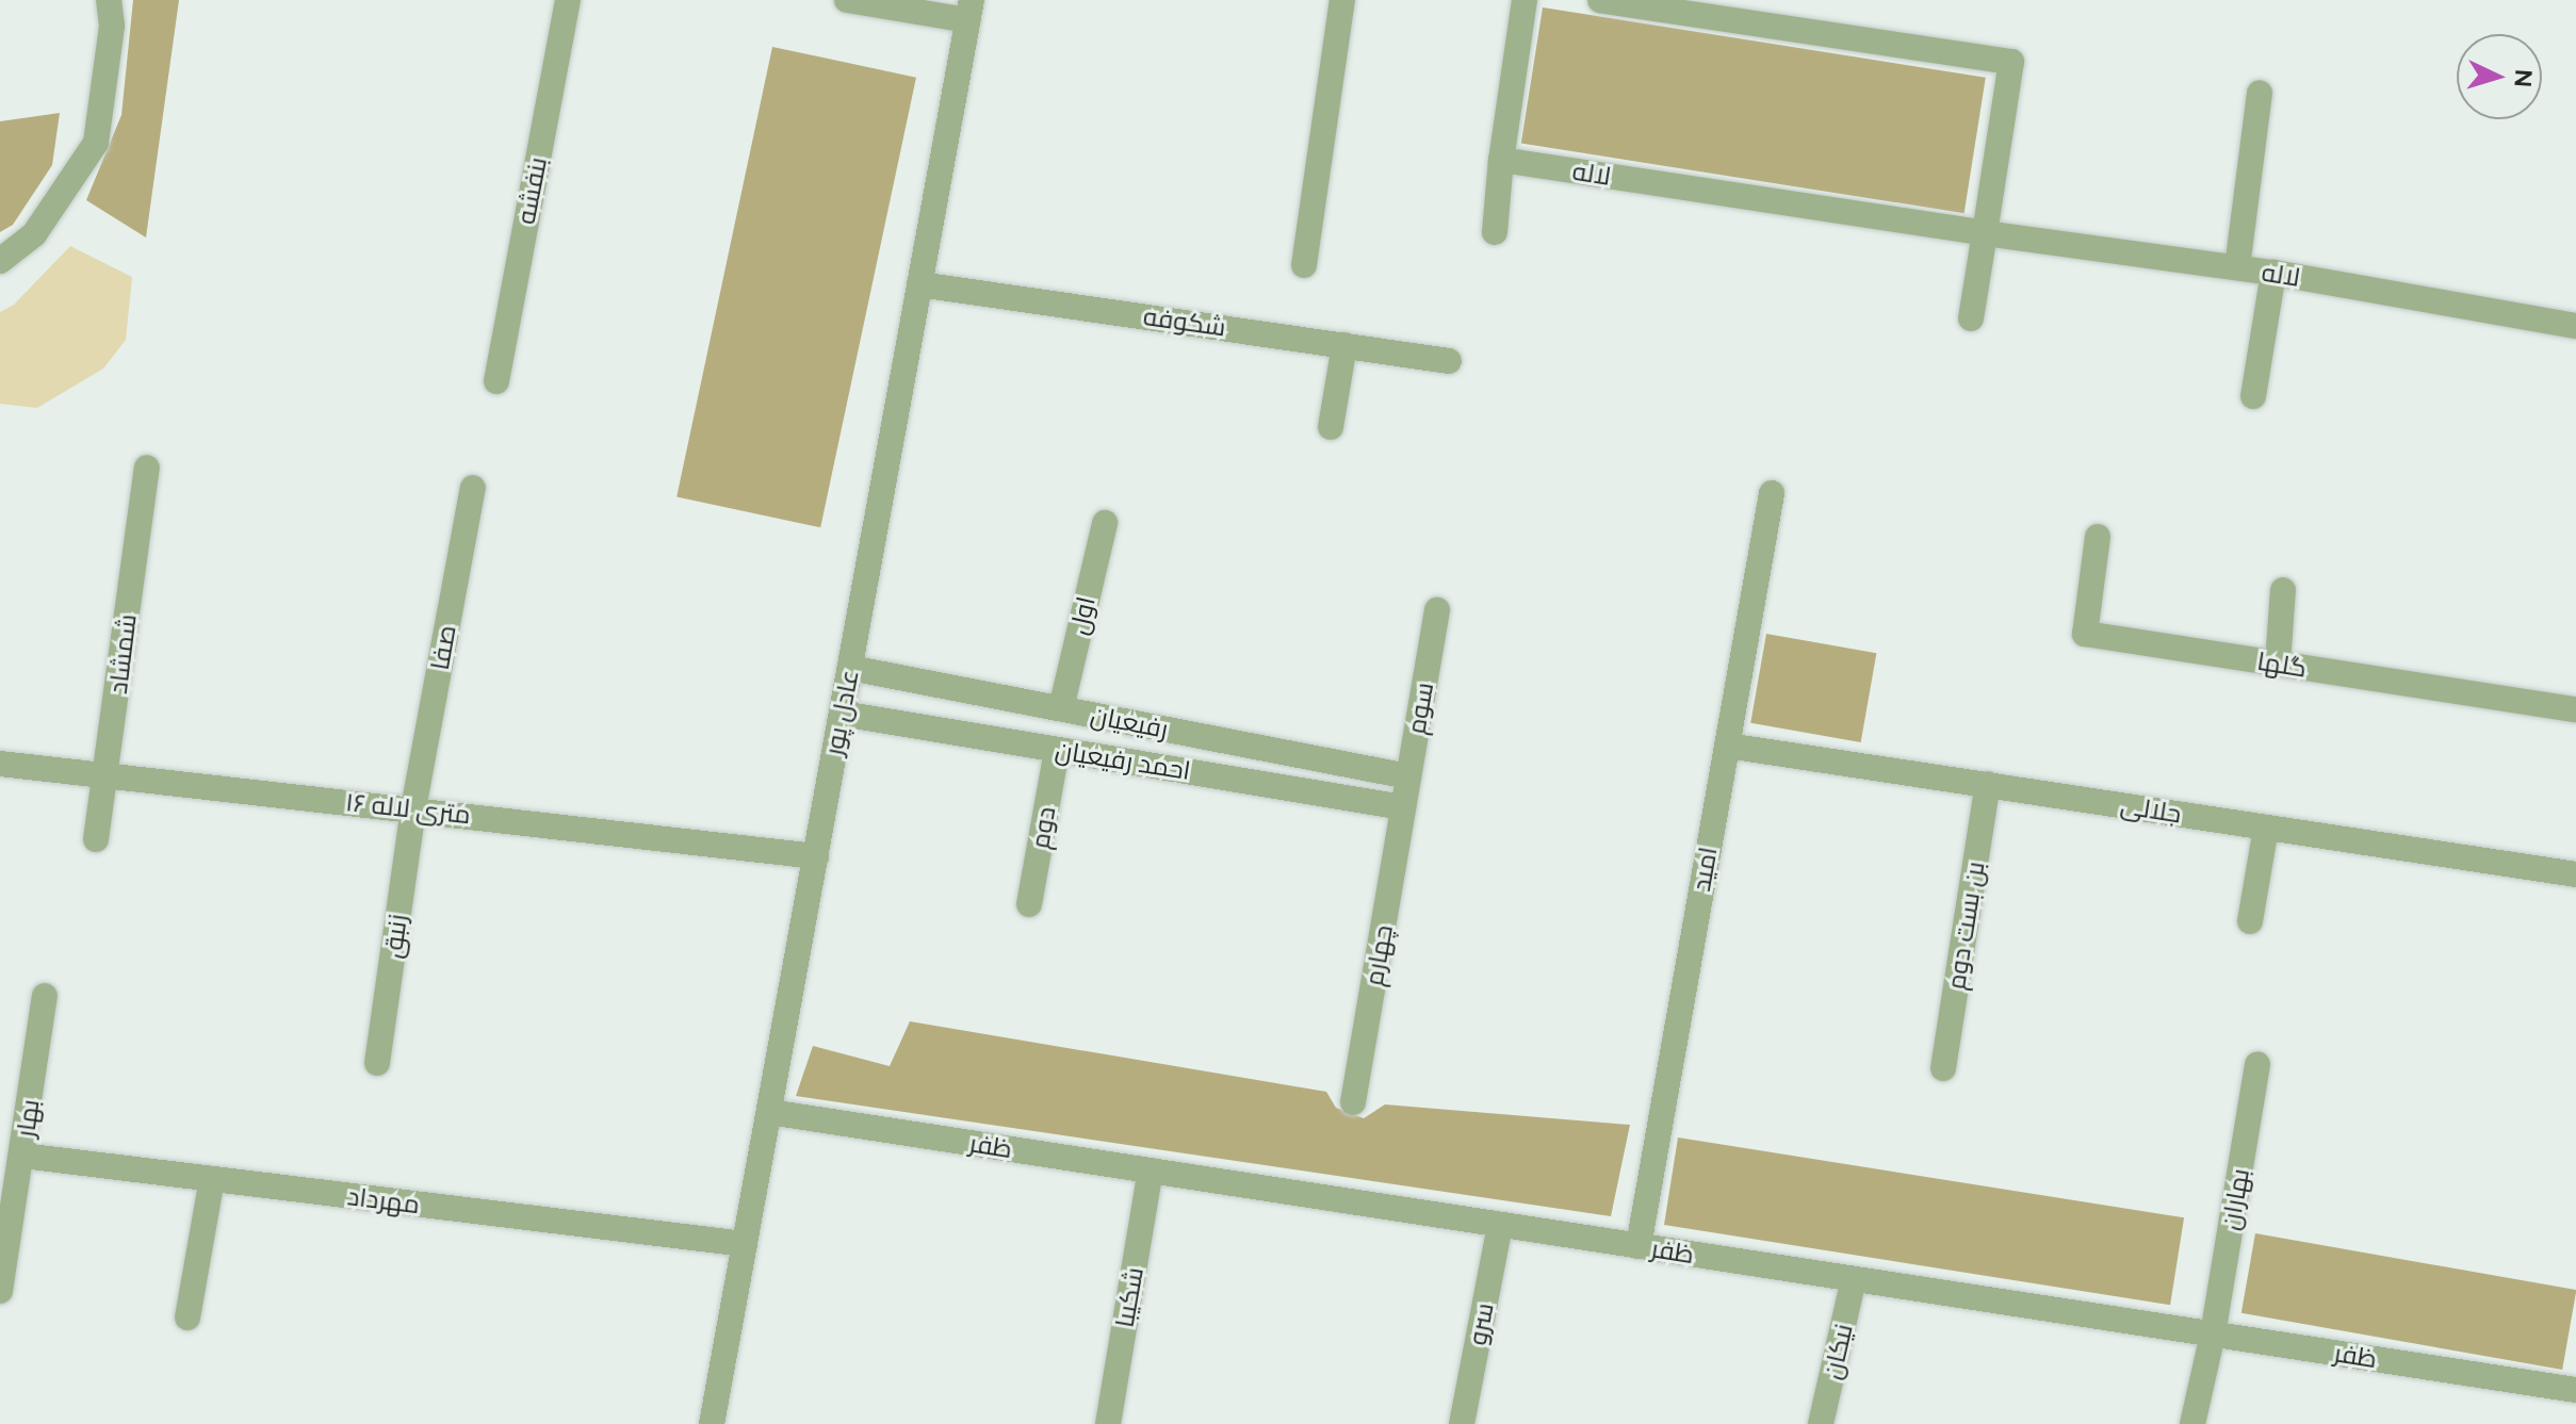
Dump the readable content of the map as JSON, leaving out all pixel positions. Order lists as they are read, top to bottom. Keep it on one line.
{"streets":{"street":["لاله","بنفشه","شکوفه","اول","صفا","شمشاد","گلها","سوم","عادل پور","رفیعیان","احمد رفیعیان","۱۶ متری لاله","جلالی","دوم","امید","بن بست دوم","زنبق","چهارم","بهار","ظفر","بهاران","مهرداد","شکیبا","سرو","نیکان"]},"crossings":[["شکوفه","عادل پور"],["اول","رفیعیان"],["صفا","۱۶ متری لاله"],["صفا","زنبق"],["شمشاد","۱۶ متری لاله"],["سوم","رفیعیان"],["سوم","احمد رفیعیان"],["سوم","چهارم"],["عادل پور","رفیعیان"],["عادل پور","احمد رفیعیان"],["عادل پور","۱۶ متری لاله"],["عادل پور","ظفر"],["عادل پور","مهرداد"],["احمد رفیعیان","دوم"],["احمد رفیعیان","چهارم"],["۱۶ متری لاله","زنبق"],["جلالی","امید"],["جلالی","بن بست دوم"],["امید","ظفر"],["بهار","مهرداد"],["ظفر","بهاران"],["ظفر","شکیبا"],["ظفر","سرو"],["ظفر","نیکان"]],"north":"right"}
